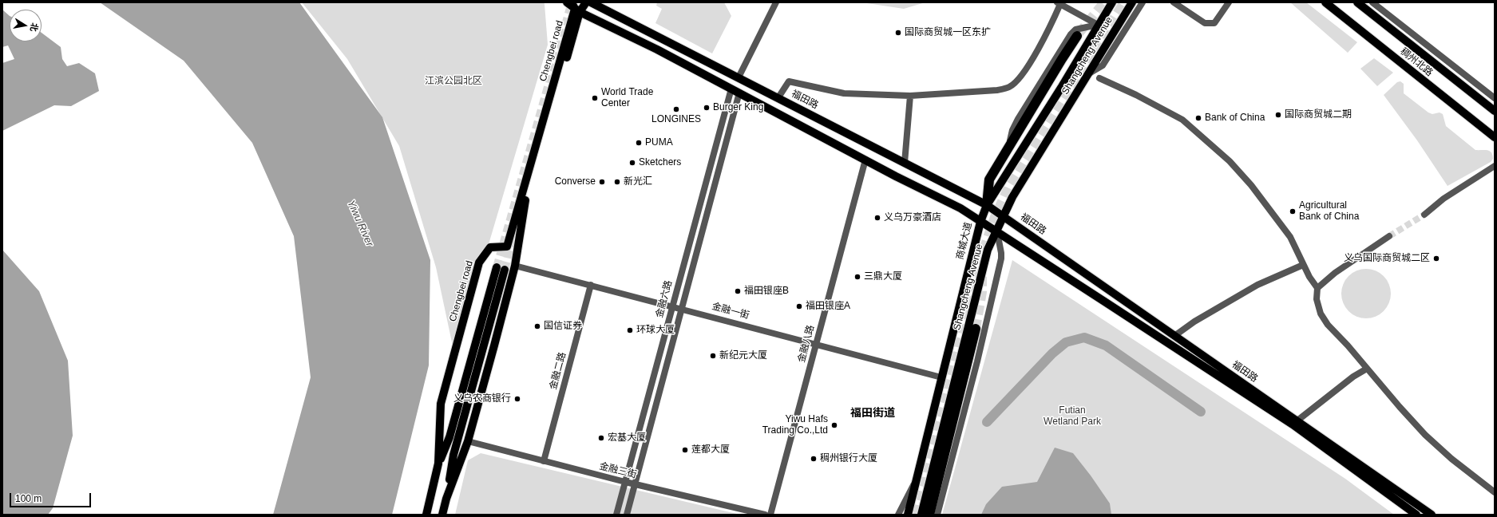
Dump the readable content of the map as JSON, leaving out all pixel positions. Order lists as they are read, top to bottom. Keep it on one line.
{"streets":{"main road":["Chengbei road","Shangcheng Avenue","稠州北路","福田路","商城大道"],"street":["金融六路","金融一街","金融八路","金融二路","金融三街"]},"crossings":[["Chengbei road","福田路"],["Chengbei road","金融一街"],["Chengbei road","金融三街"],["Shangcheng Avenue","福田路"],["福田路","商城大道"],["福田路","金融六路"],["福田路","金融八路"],["商城大道","金融一街"],["金融六路","金融一街"],["金融六路","金融三街"],["金融一街","金融八路"],["金融一街","金融二路"],["金融二路","金融三街"]],"districts":["福田街道"],"water":["Yiwu River"],"parks":["江滨公园北区","Futian Wetland Park"],"places":["国际商贸城一区东扩","World Trade Center","Burger King","LONGINES","国际商贸城二期","Bank of China","PUMA","Sketchers","Converse","新光汇","Agricultural Bank of China","义乌万豪酒店","义乌国际商贸城二区","三鼎大厦","福田银座B","福田银座A","国信证券","环球大厦","新纪元大厦","义乌农商银行","Yiwu Hafs Trading Co.,Ltd","宏基大厦","莲都大厦","稠州银行大厦"],"scale_bar":"100 m","north":"right"}
